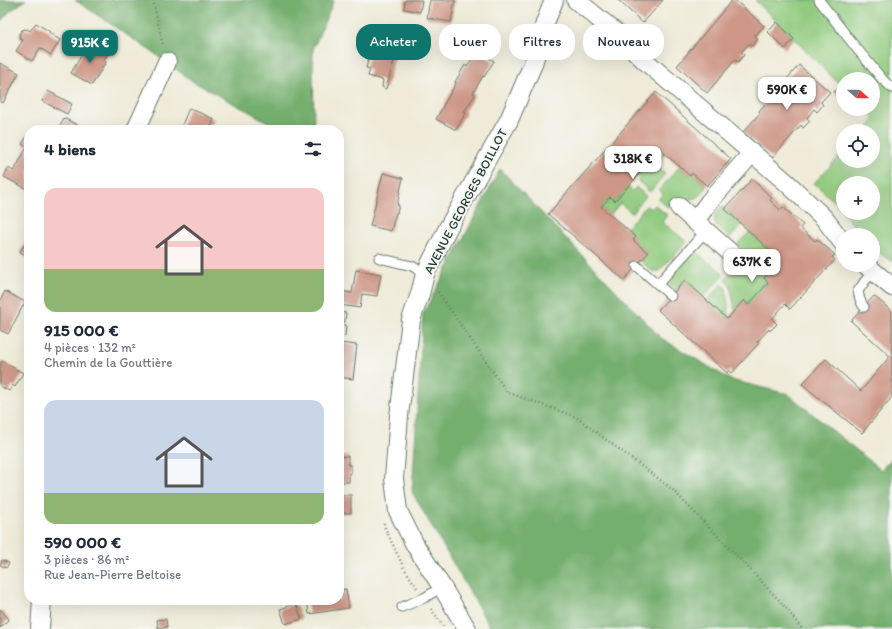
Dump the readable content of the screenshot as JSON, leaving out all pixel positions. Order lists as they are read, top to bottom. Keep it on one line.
{"streets":{"street":["AVENUE GEORGES BOILLOT"]},"north":"right","page":{"chip":["Acheter","Louer","Filtres","Nouveau"],"price":["915K €","590K €","318K €","637K €"],"map_buttons":["+","−"],"heading":"4 biens","list":[{"name":"915 000 €","note":"4 pièces · 132 m² · Chemin de la Gouttière"},{"name":"590 000 €","note":"3 pièces · 86 m² · Rue Jean-Pierre Beltoise"}]}}
